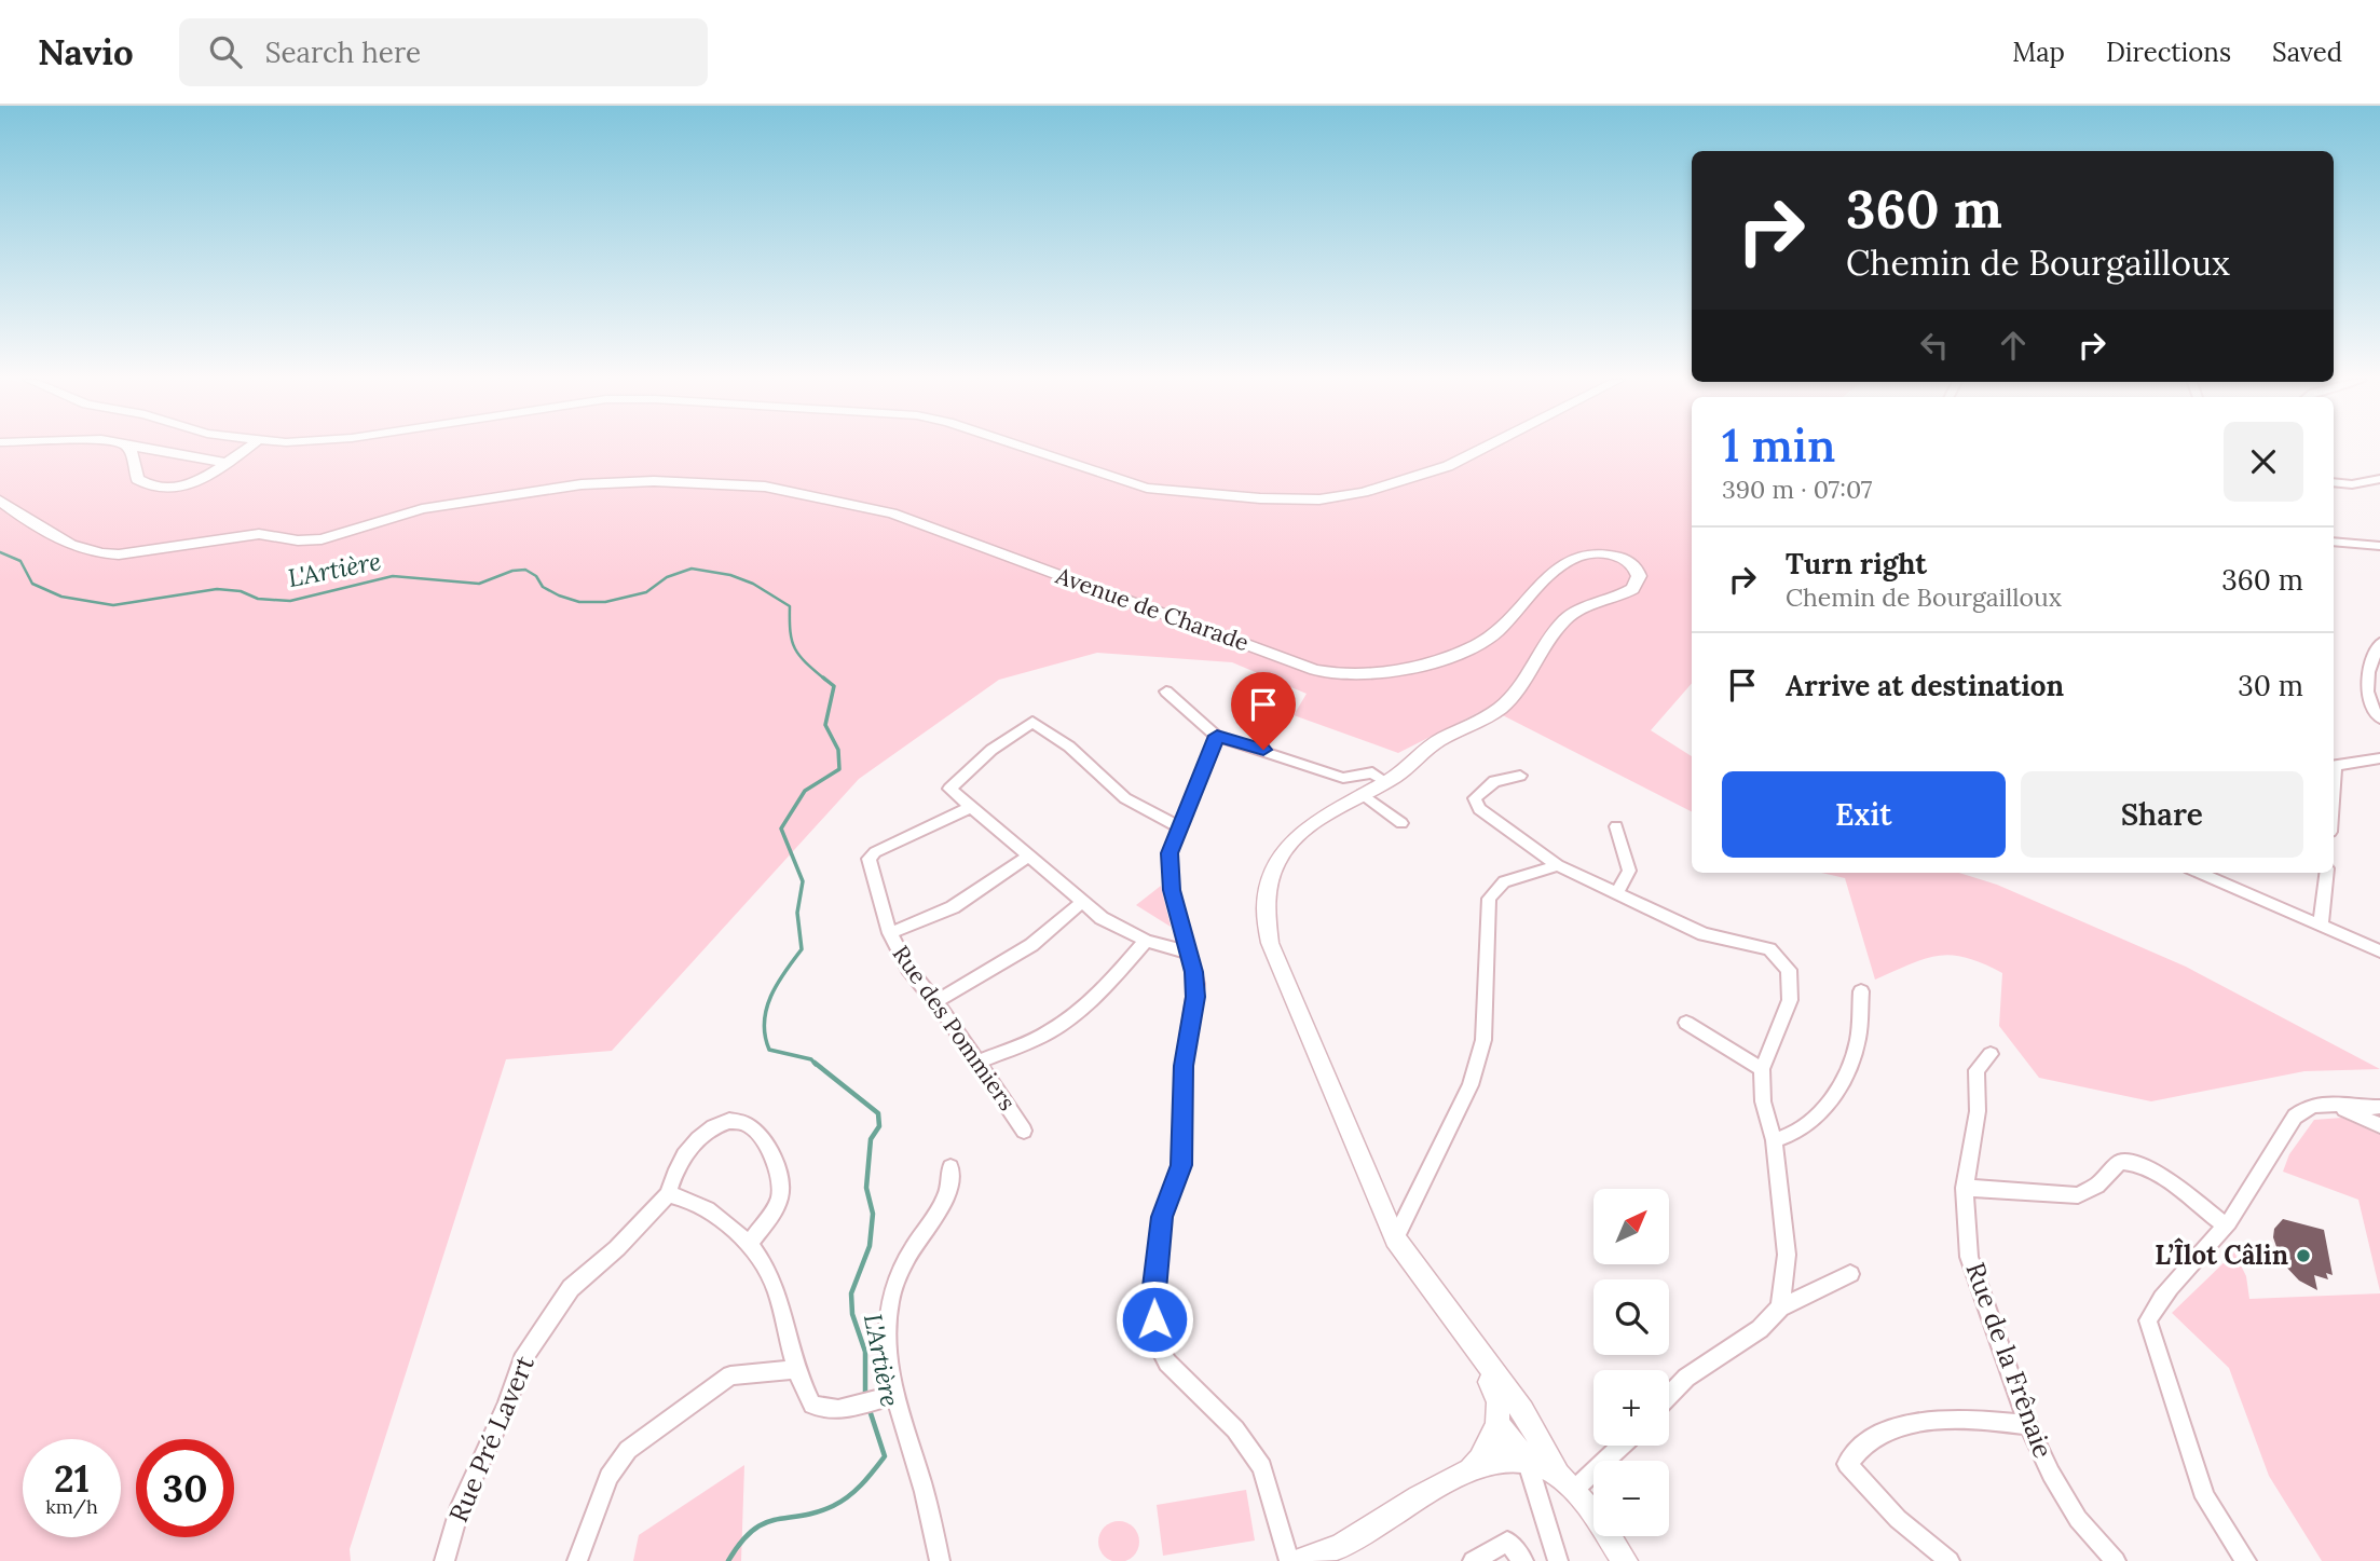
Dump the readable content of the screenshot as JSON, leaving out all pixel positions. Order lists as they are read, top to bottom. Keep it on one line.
{"streets":{"street":["Avenue de Charade","Rue des Pommiers","Rue de la Frênaie","Rue Pré Lavert"]},"water":["L'Artière"],"places":["L’Îlot Câlin"],"north":"top right","page":{"header":"Navio","search":"Search here","nav":["Map","Directions","Saved"],"turn":["360 m","Chemin de Bourgailloux"],"heading":["1 min","390 m · 07:07"],"list":[{"name":"Turn right","note":"Chemin de Bourgailloux","value":"360 m"},{"name":"Arrive at destination","value":"30 m"}],"buttons":["Exit","Share"],"map_buttons":["+","−"],"speed":"21 km/h","limit":"30"}}
